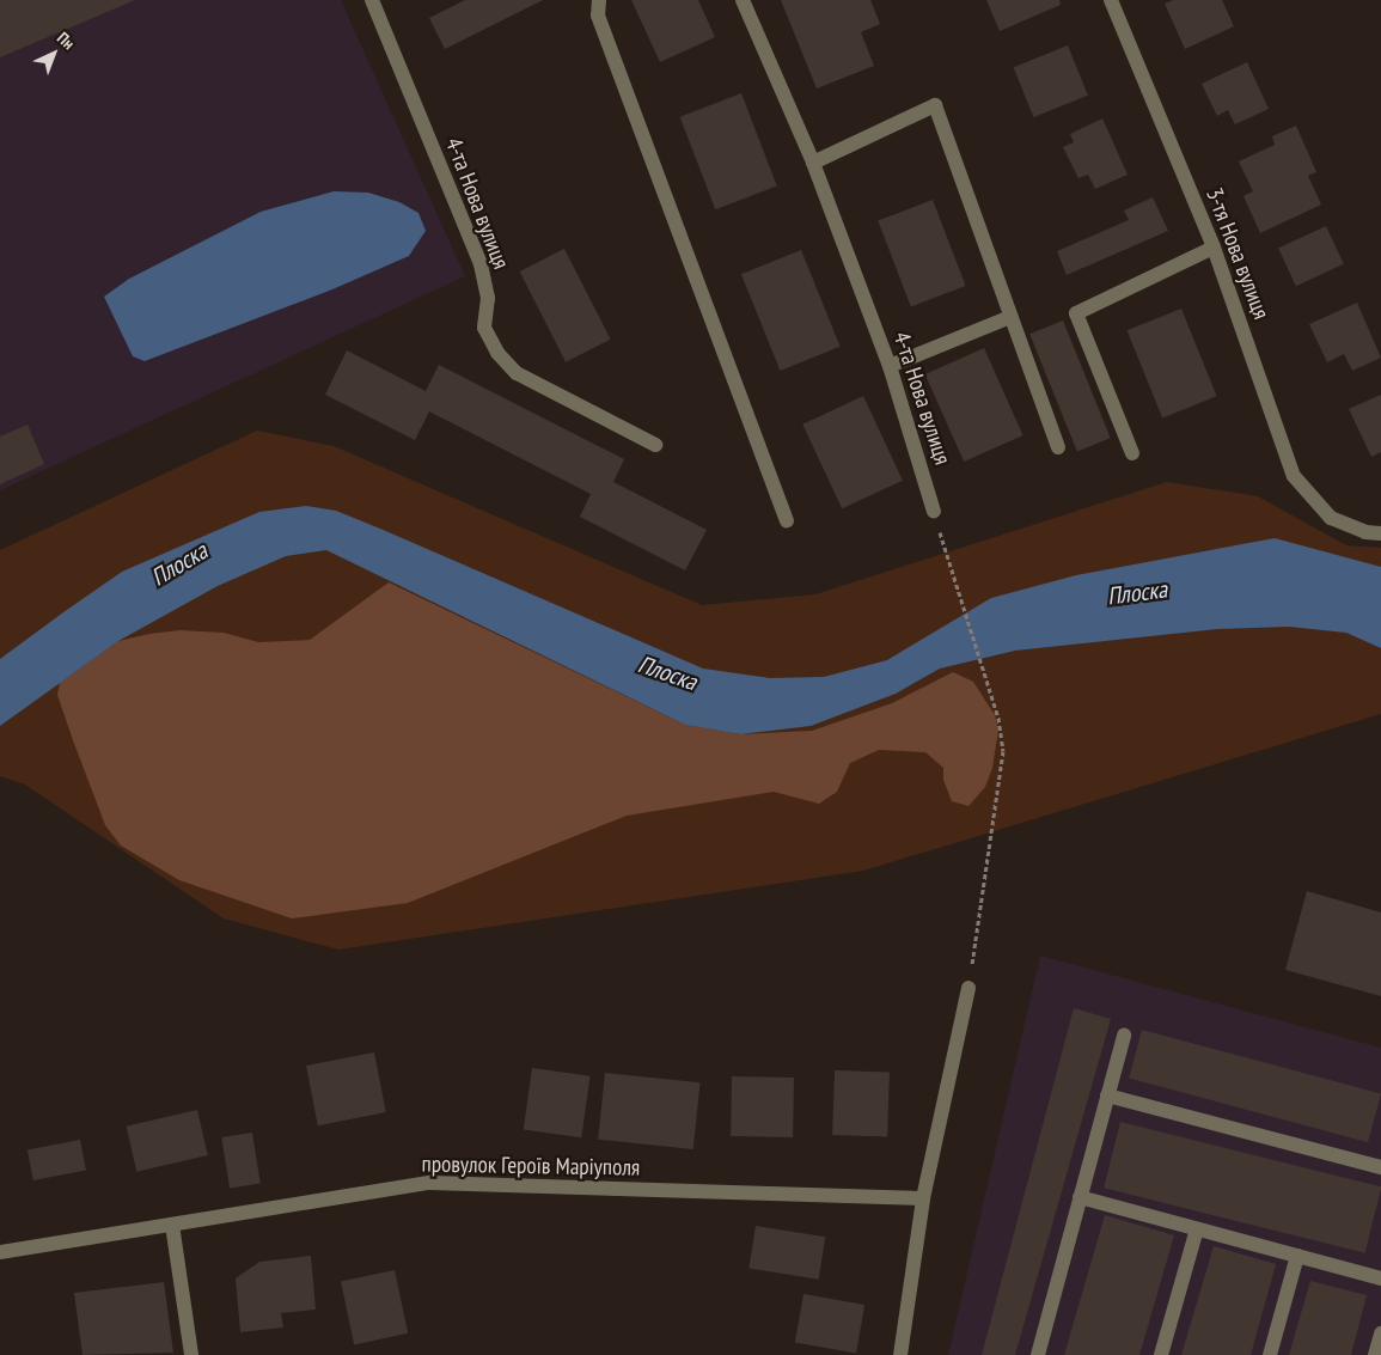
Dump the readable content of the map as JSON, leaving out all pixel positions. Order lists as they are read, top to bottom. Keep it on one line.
{"streets":{"street":["4-та Нова вулиця","3-тя Нова вулиця","провулок Героїв Маріуполя"]},"water":["Плоска"],"north":"top right"}
